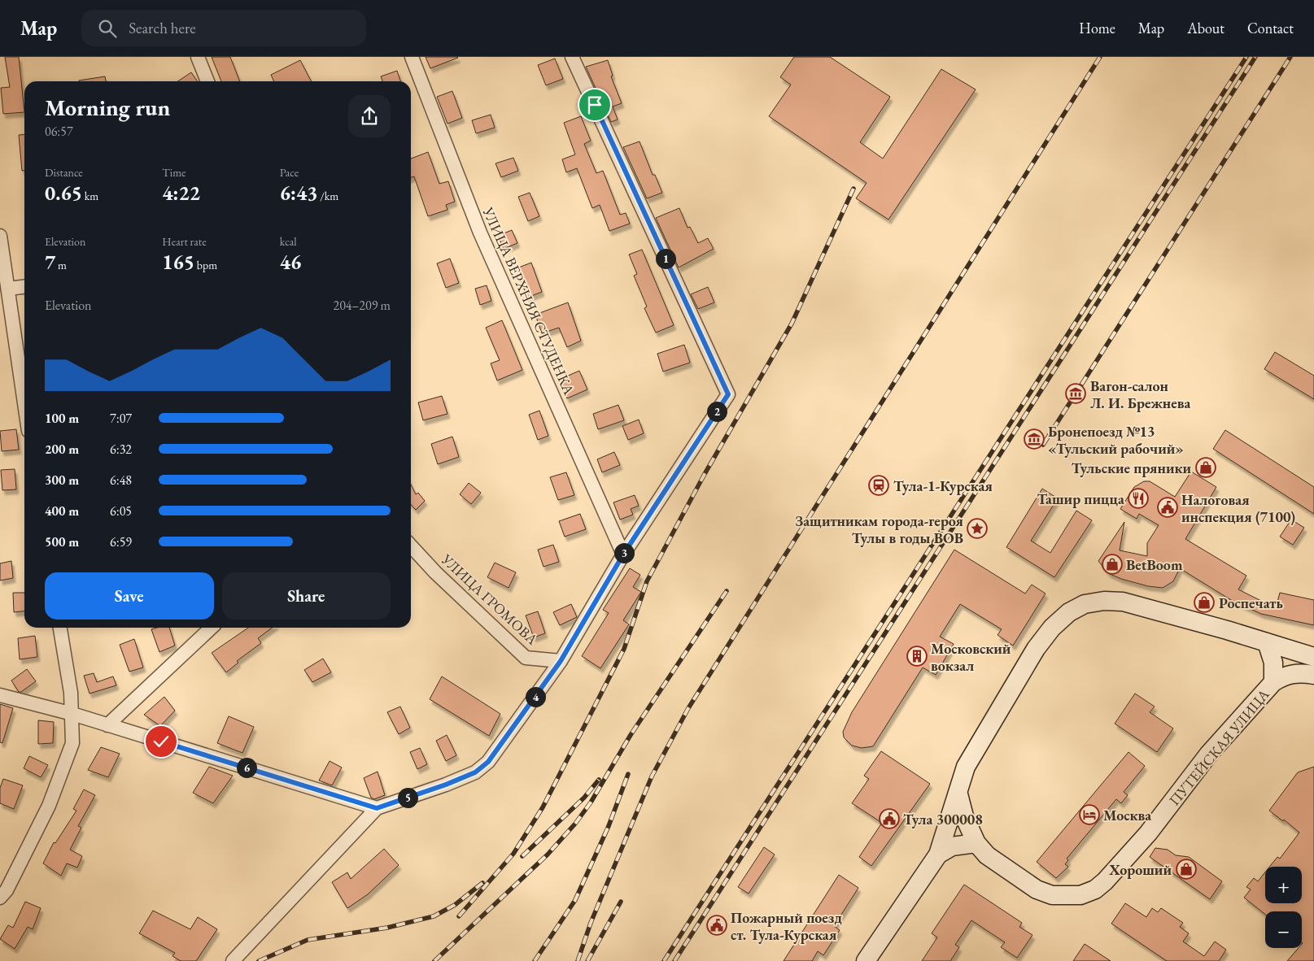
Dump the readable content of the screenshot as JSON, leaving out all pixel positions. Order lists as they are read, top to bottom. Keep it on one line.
{"streets":{"street":["УЛИЦА ВЕРХНЯЯ CТУДЕНКА","УЛИЦА ГРОМОВА","ПУТЕЙСКАЯ УЛИЦА"]},"places":{"museum":["Вагон-салон Л. И. Брежнева","Бронепоезд №13 «Тульский рабочий»"],"shop":["Тульские пряники","BetBoom","Роспечать","Хороший"],"station":["Тула-1-Курская"],"restaurant":["Ташир пицца"],"public building":["Налоговая инспекция (7100)","Тула 300008","Пожарный поезд ст. Тула-Курская"],"place":["Защитникам города-героя Тулы в годы ВОВ"],"building":["Московский вокзал"],"hotel":["Москва"]},"page":{"header":"Map","search":"Search here","nav":["Home","Map","About","Contact"],"heading":["Morning run","06:57"],"stats":[["Distance","0.65 km"],["Time","4:22"],["Pace","6:43 /km"],["Elevation","7 m"],["Heart rate","165 bpm"],["kcal","46"]],"pins":["1","2","3","4","6","5"],"chart":["Elevation","204–209 m"],"list":[{"name":"100 m","note":"7:07"},{"name":"200 m","note":"6:32"},{"name":"300 m","note":"6:48"},{"name":"400 m","note":"6:05"},{"name":"500 m","note":"6:59"}],"buttons":["Save","Share"],"map_buttons":["+","−"]}}
